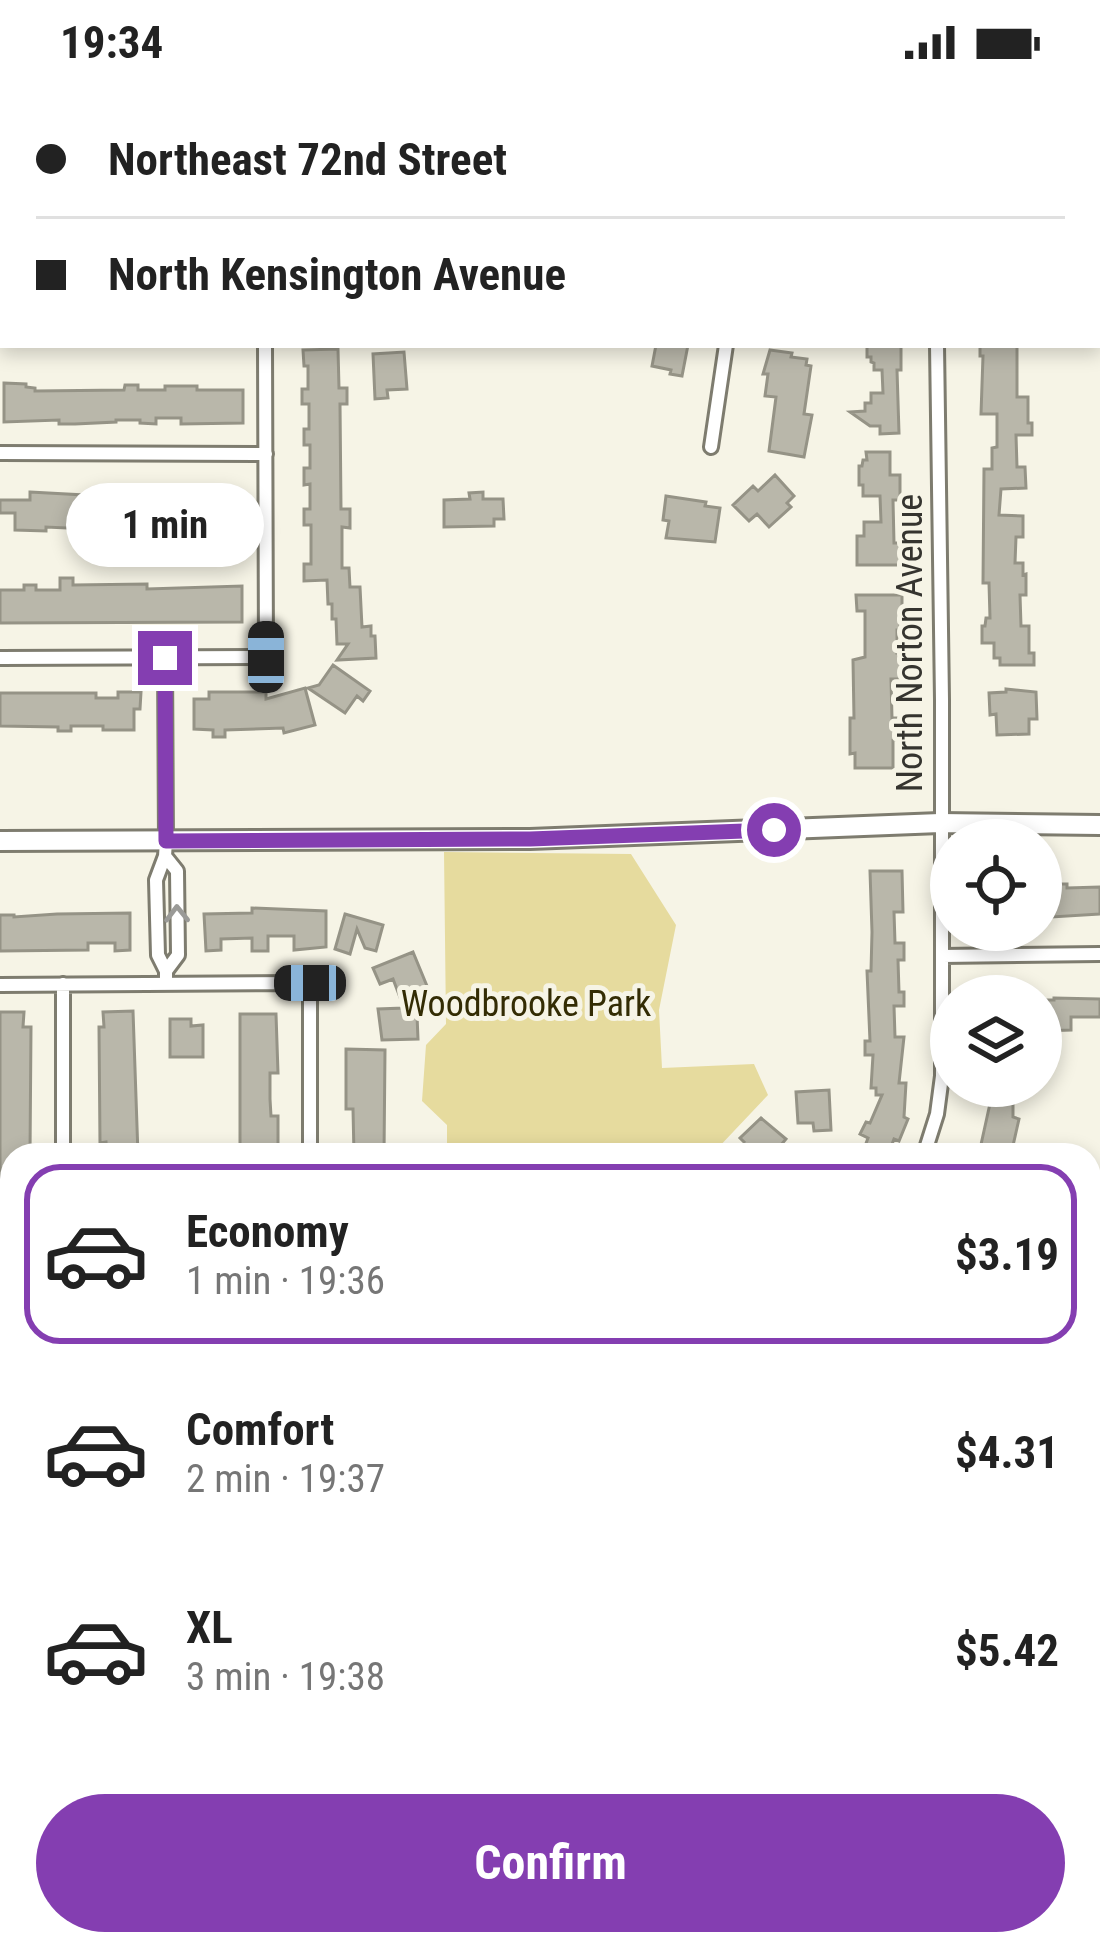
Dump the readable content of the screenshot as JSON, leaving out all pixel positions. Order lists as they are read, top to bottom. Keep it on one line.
{"streets":{"street":["North Norton Avenue"]},"parks":["Woodbrooke Park"],"page":{"status":"19:34","banner":["Northeast 72nd Street","North Kensington Avenue"],"bubble":"1 min","list":[{"name":"Economy","note":"1 min · 19:36","value":"$3.19"},{"name":"Comfort","note":"2 min · 19:37","value":"$4.31"},{"name":"XL","note":"3 min · 19:38","value":"$5.42"}],"buttons":"Confirm"}}
